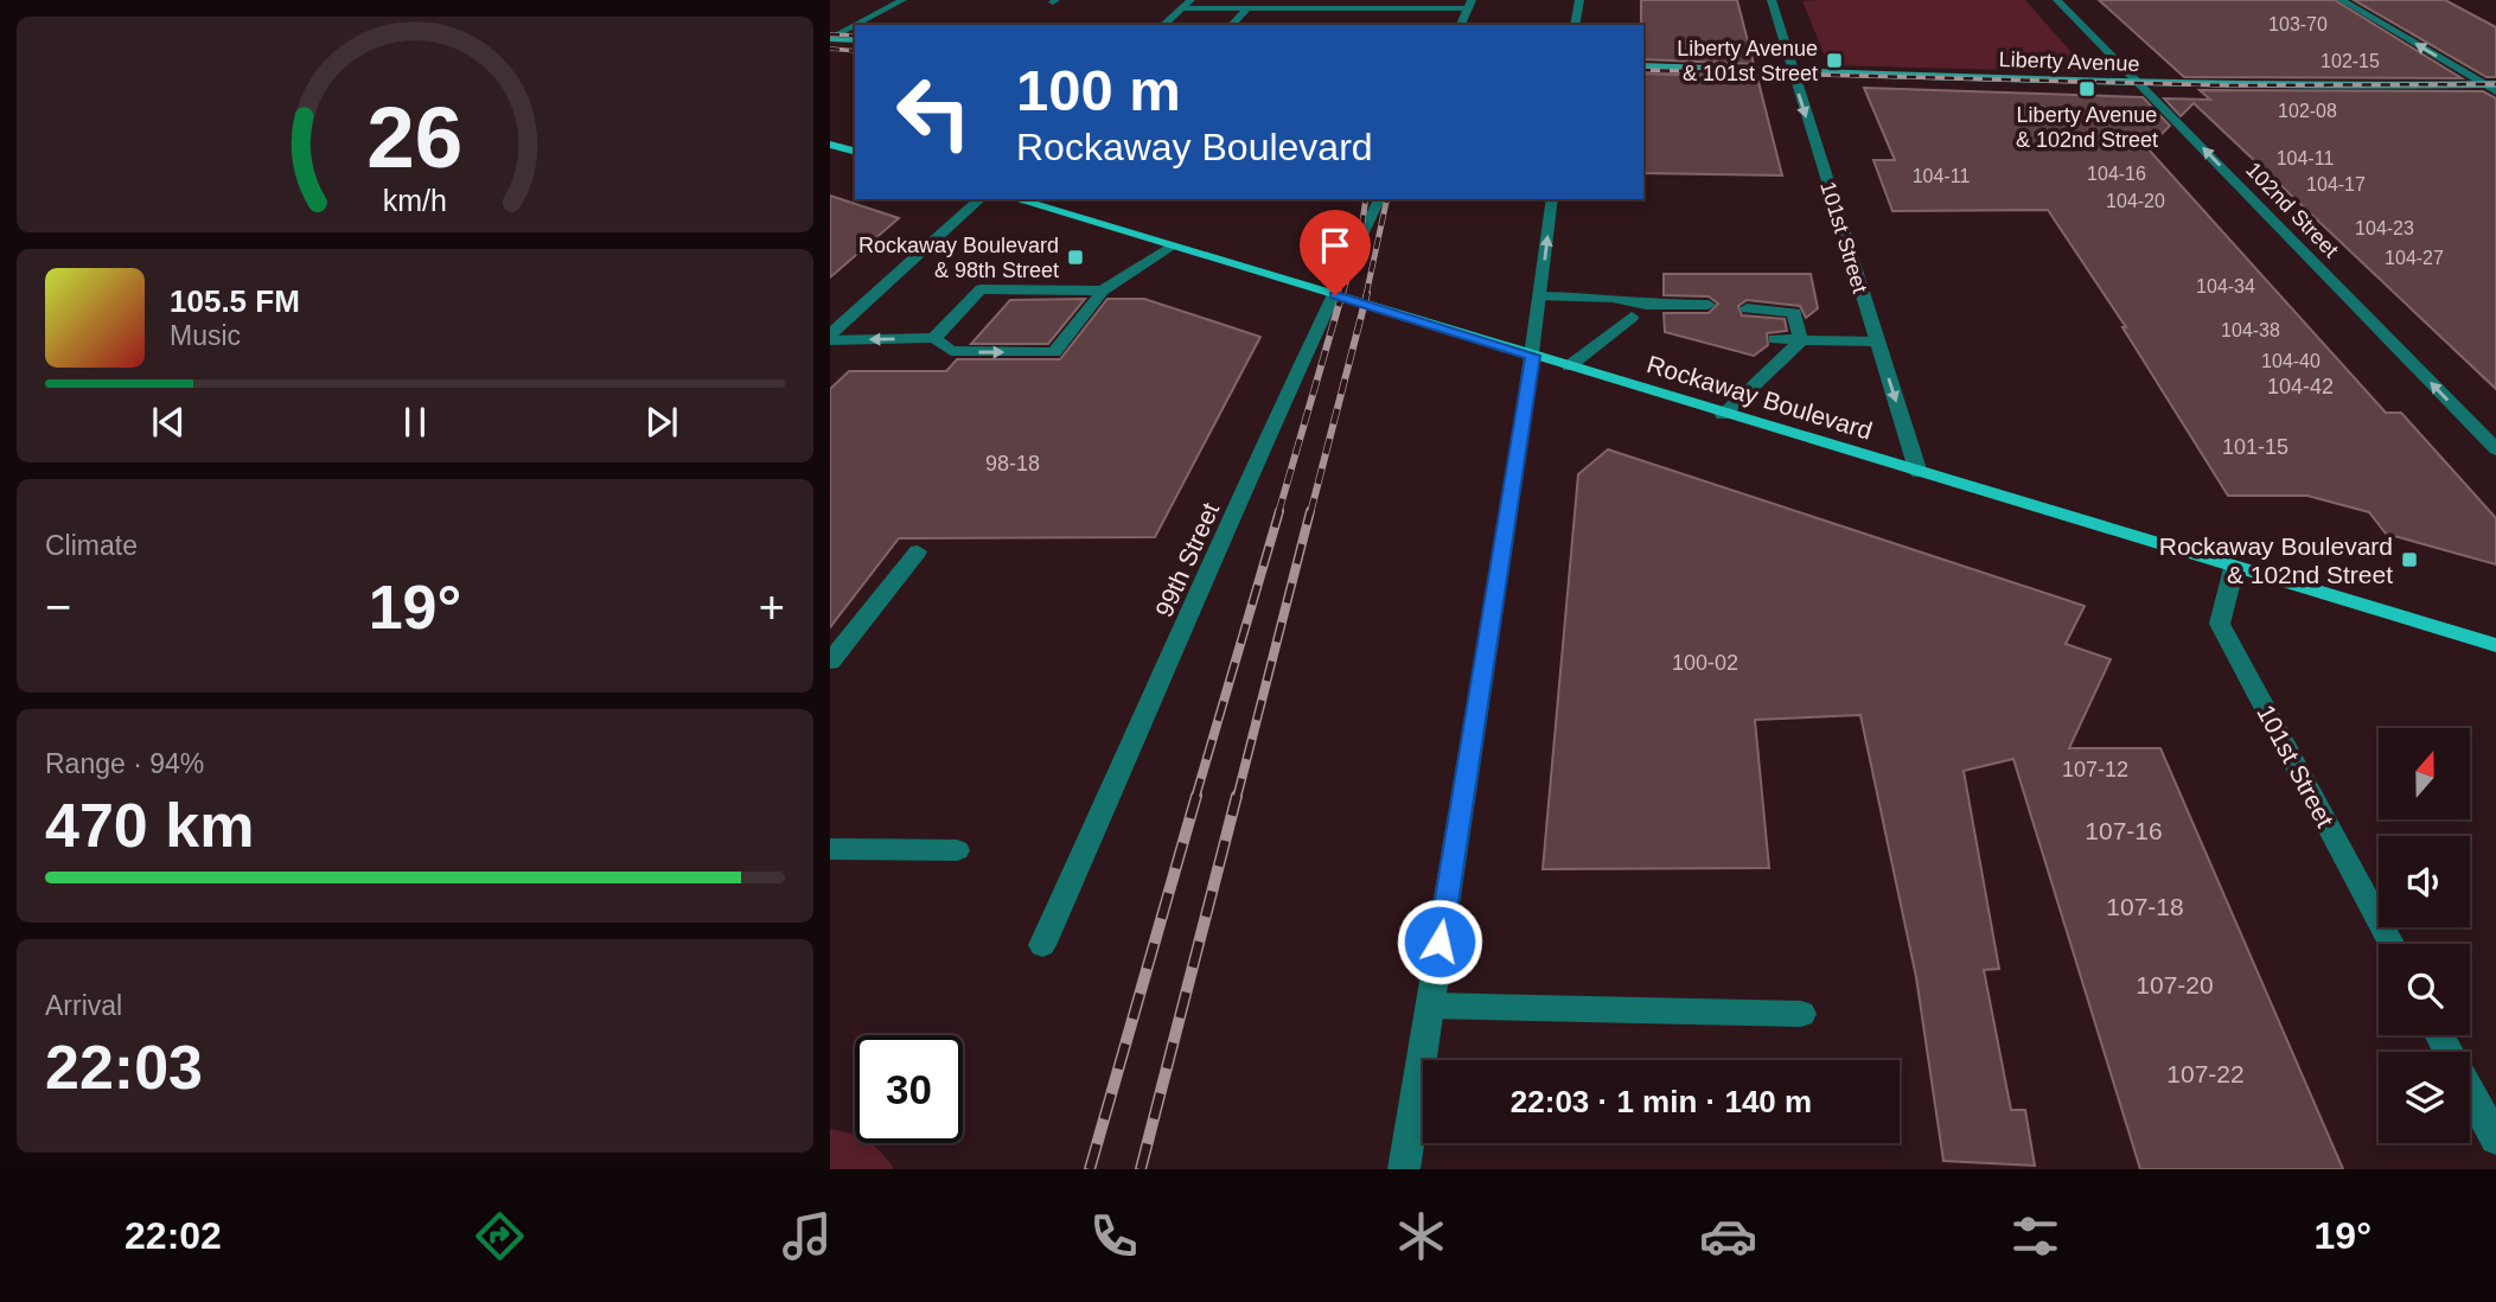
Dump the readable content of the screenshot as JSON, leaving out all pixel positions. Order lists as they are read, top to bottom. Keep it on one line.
{"streets":{"main road":["Rockaway Boulevard"],"street":["Liberty Avenue","102nd Street","101st Street","99th Street"]},"crossings":[["Liberty Avenue","102nd Street"],["Liberty Avenue","101st Street"],["101st Street","Rockaway Boulevard"],["Rockaway Boulevard","99th Street"]],"one_way":["102nd Street","101st Street"],"places":{"transit":["Liberty Avenue & 101st Street","Liberty Avenue & 102nd Street","Rockaway Boulevard & 98th Street","Rockaway Boulevard & 102nd Street"]},"house_numbers":["103-70","102-15","102-08","104-11","104-16","104-11","104-17","104-20","104-23","104-27","104-34","104-38","104-40","104-42","101-15","98-18","100-02","107-12","107-16","107-18","107-20","107-22"],"north":"top","page":{"turn":["100 m","Rockaway Boulevard"],"song":["105.5 FM","Music"],"tile":["Climate",["Range · 94%","470 km"],["Arrival","22:03"]],"heat":["−","19°","+"],"limit":"30","trip":"22:03 · 1 min · 140 m","tabs":["22:02","19°"],"gauge":["26","km/h"]}}
